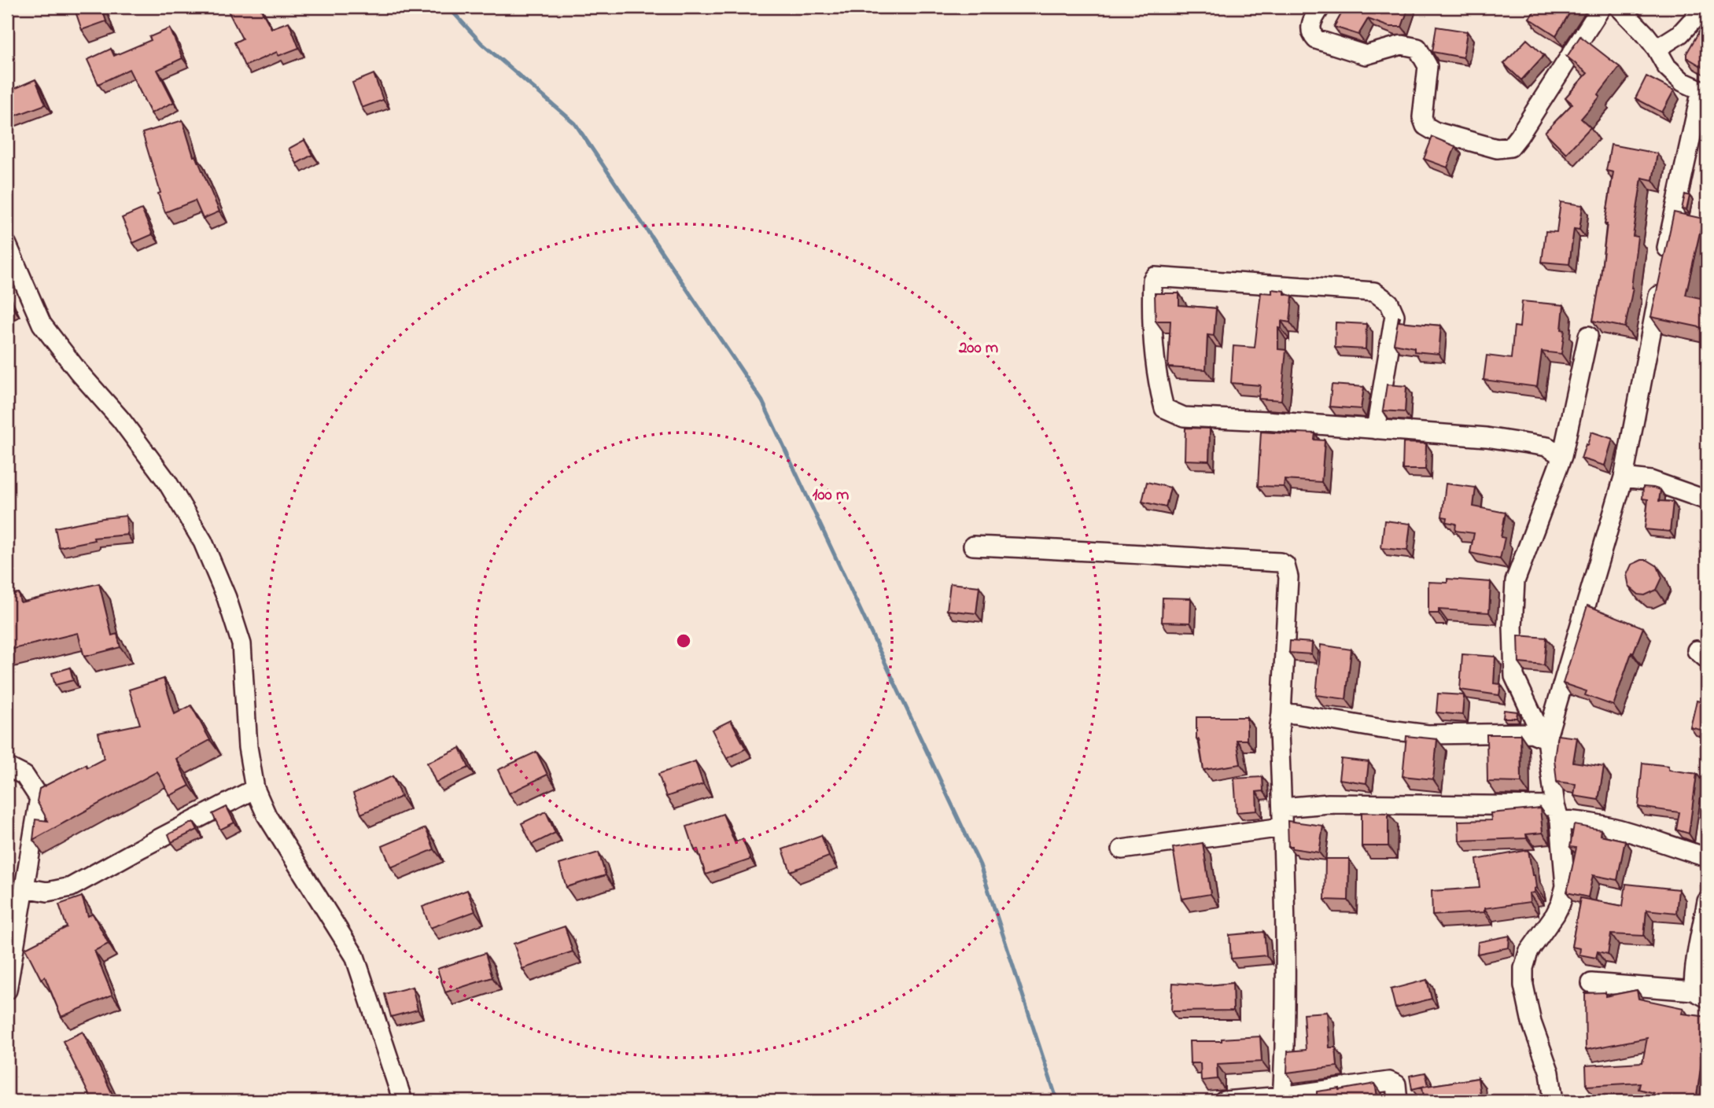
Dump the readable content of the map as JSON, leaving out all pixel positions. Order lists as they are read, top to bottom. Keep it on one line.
{"rings":["200 m","100 m"]}
